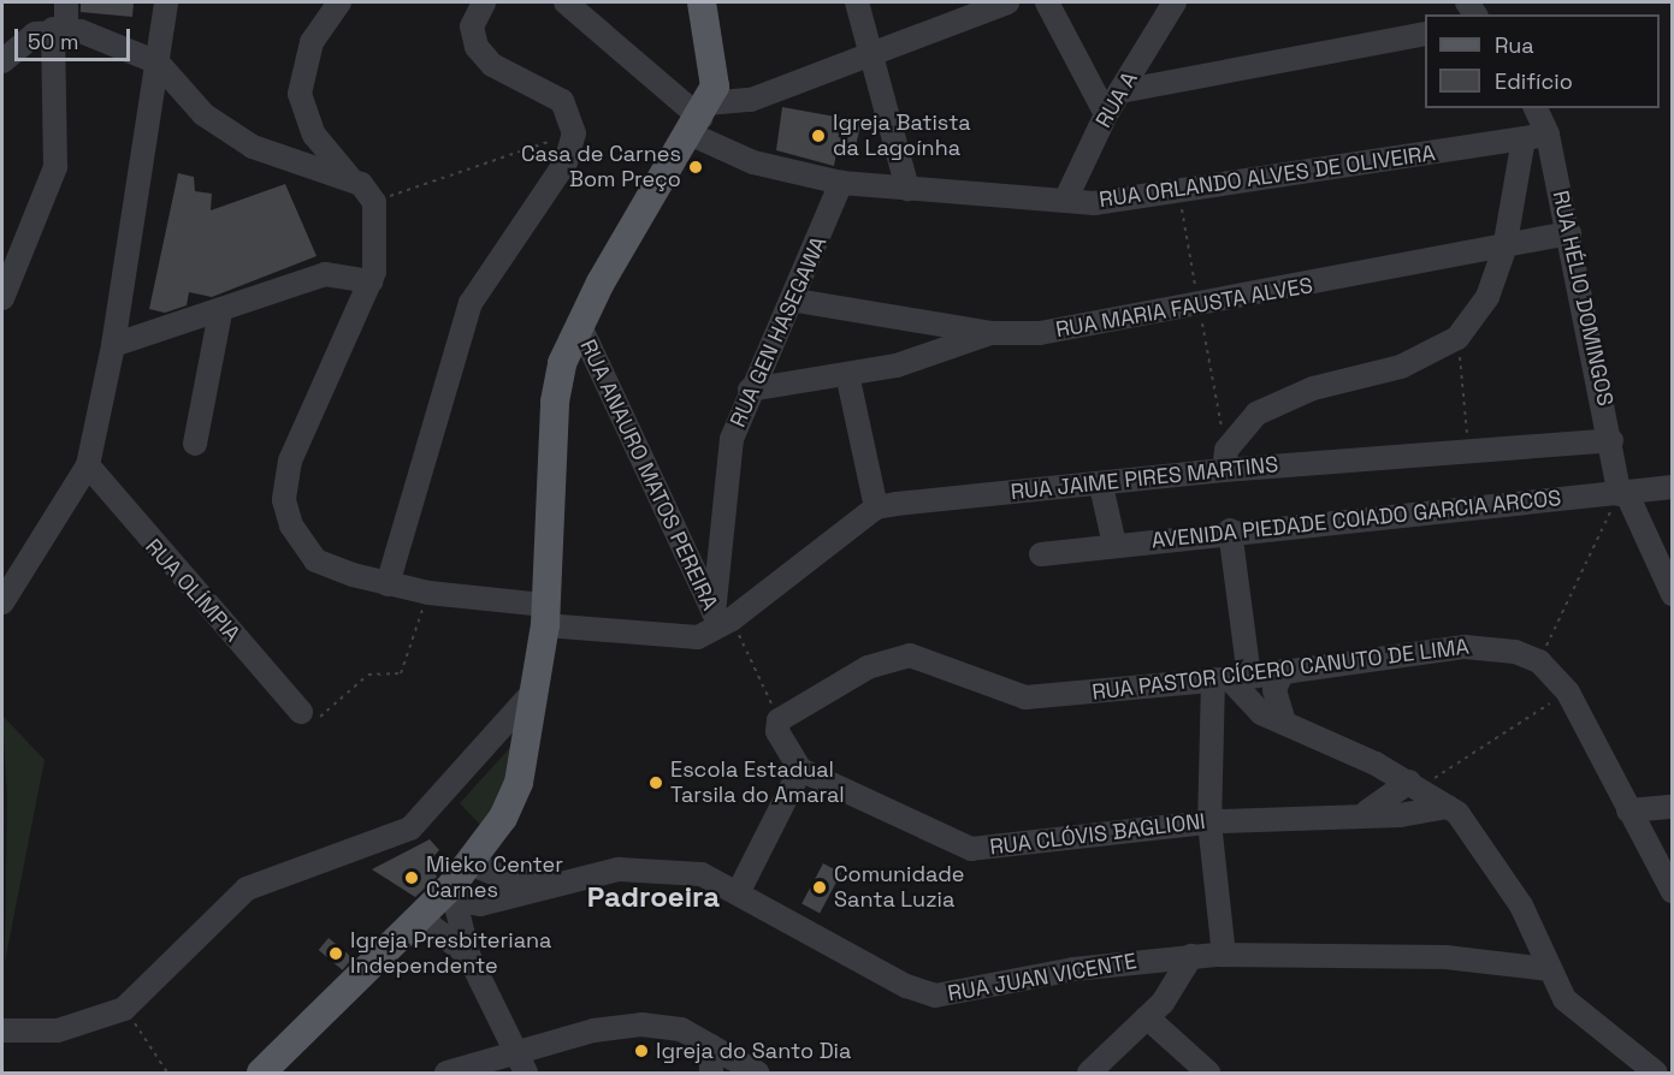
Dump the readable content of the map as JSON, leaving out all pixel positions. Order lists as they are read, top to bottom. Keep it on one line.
{"streets":{"street":["RUA A","RUA ORLANDO ALVES DE OLIVEIRA","RUA HÉLIO DOMINGOS","RUA MARIA FAUSTA ALVES","RUA GEN HASEGAWA","RUA ANAURO MATOS PEREIRA","RUA JAIME PIRES MARTINS","AVENIDA PIEDADE COIADO GARCIA ARCOS","RUA OLÍMPIA","RUA PASTOR CÍCERO CANUTO DE LIMA","RUA CLÓVIS BAGLIONI","RUA JUAN VICENTE"]},"crossings":[["RUA A","RUA ORLANDO ALVES DE OLIVEIRA"],["RUA ORLANDO ALVES DE OLIVEIRA","RUA HÉLIO DOMINGOS"],["RUA ORLANDO ALVES DE OLIVEIRA","RUA GEN HASEGAWA"],["RUA HÉLIO DOMINGOS","RUA MARIA FAUSTA ALVES"],["RUA HÉLIO DOMINGOS","RUA JAIME PIRES MARTINS"],["RUA HÉLIO DOMINGOS","AVENIDA PIEDADE COIADO GARCIA ARCOS"],["RUA MARIA FAUSTA ALVES","RUA GEN HASEGAWA"],["RUA GEN HASEGAWA","RUA ANAURO MATOS PEREIRA"]],"districts":["Padroeira"],"places":["Igreja Batista da Lagoínha","Casa de Carnes Bom Preço","Escola Estadual Tarsila do Amaral","Mieko Center Carnes","Comunidade Santa Luzia","Igreja Presbiteriana Independente","Igreja do Santo Dia"],"legend":["Rua","Edifício"],"scale_bar":"50 m"}
